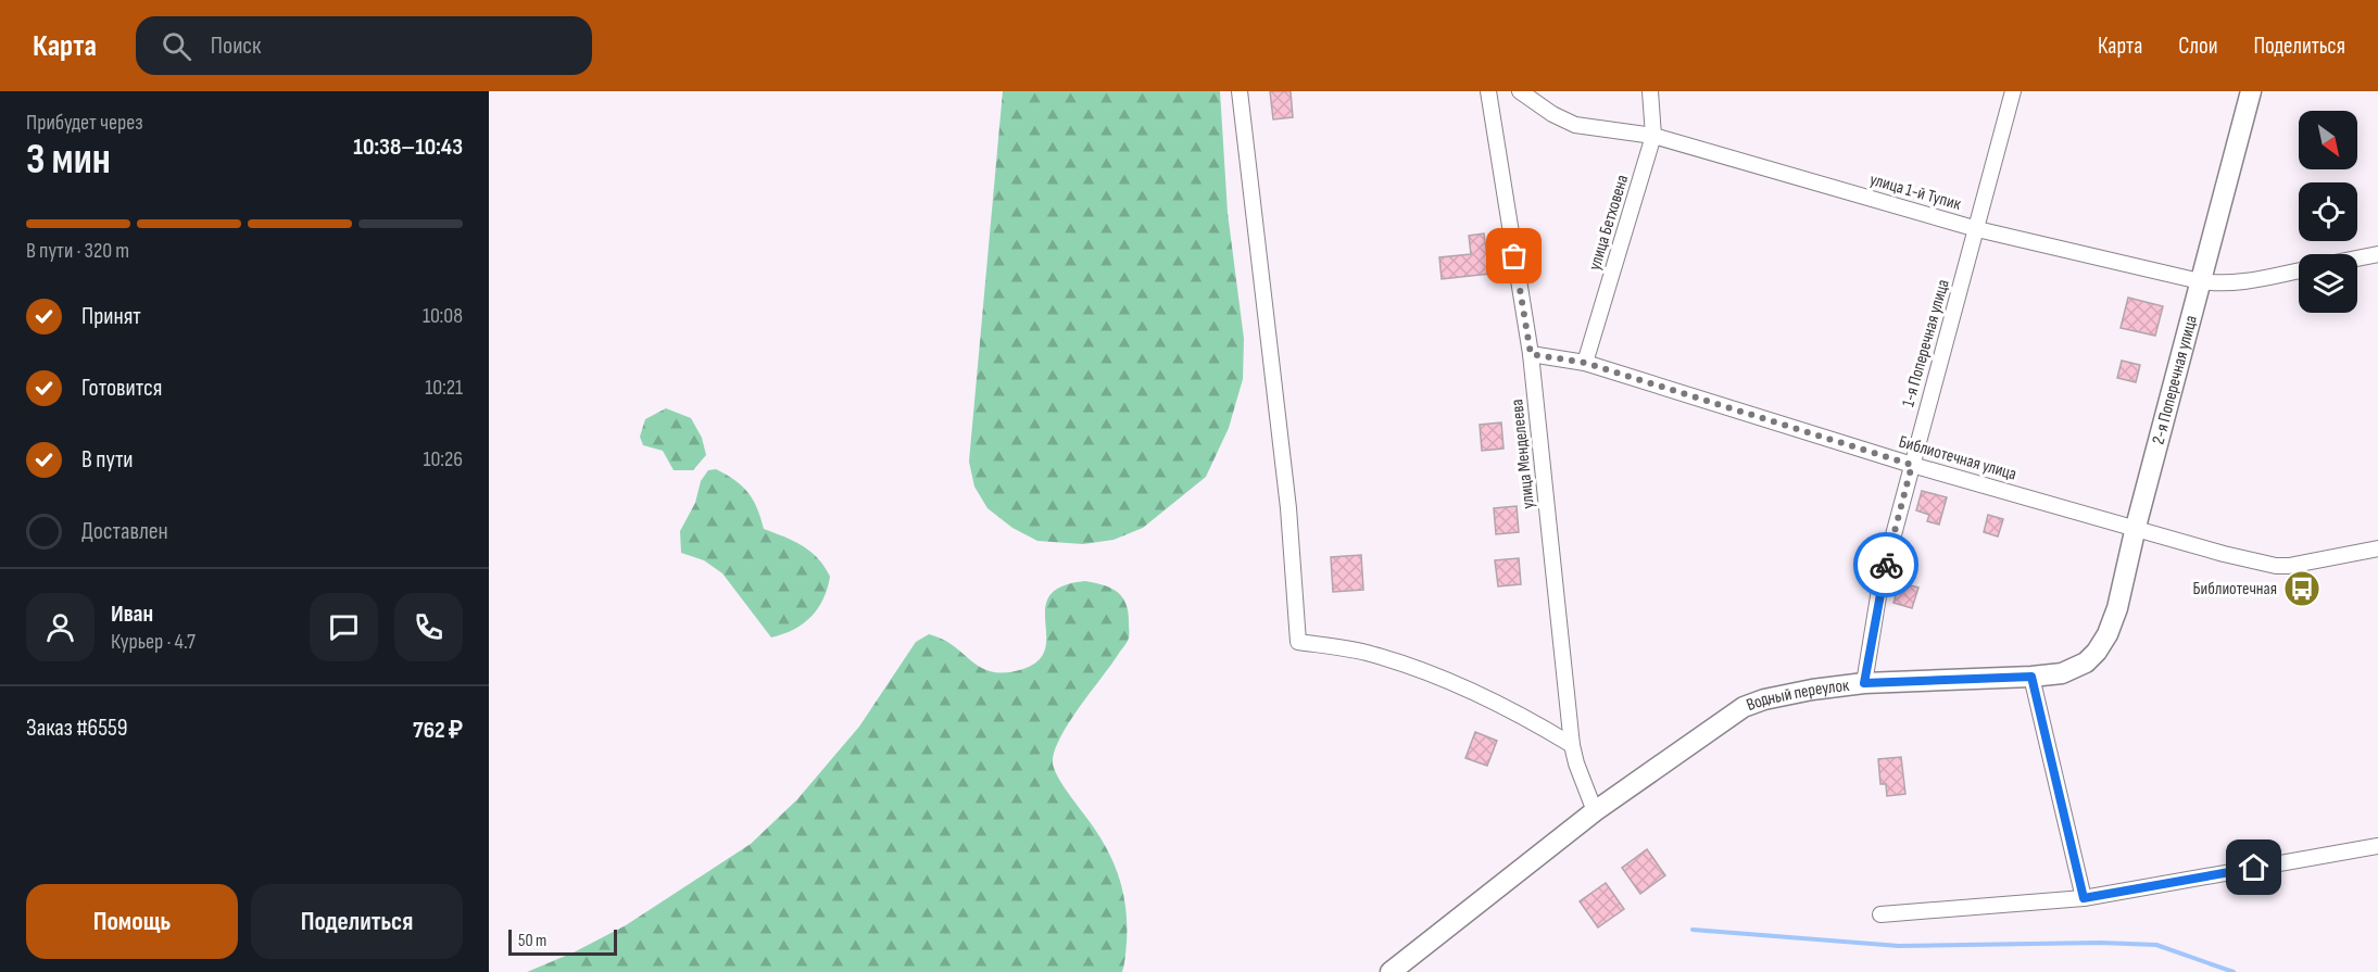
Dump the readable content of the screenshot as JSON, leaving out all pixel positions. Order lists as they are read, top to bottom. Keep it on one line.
{"streets":{"street":["улица 1-й Тупик","улица Бетховена","1-я Поперечная улица","2-я Поперечная улица","улица Менделеева","Библиотечная улица","Водный переулок"]},"crossings":[["улица 1-й Тупик","улица Бетховена"],["улица 1-й Тупик","1-я Поперечная улица"],["улица 1-й Тупик","2-я Поперечная улица"],["улица Бетховена","Библиотечная улица"],["1-я Поперечная улица","Библиотечная улица"],["1-я Поперечная улица","Водный переулок"],["2-я Поперечная улица","Библиотечная улица"],["2-я Поперечная улица","Водный переулок"],["улица Менделеева","Библиотечная улица"],["улица Менделеева","Водный переулок"]],"places":{"bus stop":["Библиотечная"]},"scale_bar":"50 m","north":"bottom right","page":{"header":"Карта","search":"Поиск","nav":["Карта","Слои","Поделиться"],"heading":["3 мин","Прибудет через","10:38–10:43"],"panel":["Иван","Курьер · 4.7","Заказ #6559","762 ₽"],"bar":"В пути · 320 m","list":[["Принят","10:08"],["Готовится","10:21"],["В пути","10:26"],"Доставлен"],"buttons":["Помощь","Поделиться"],"scale":"50 m"}}
